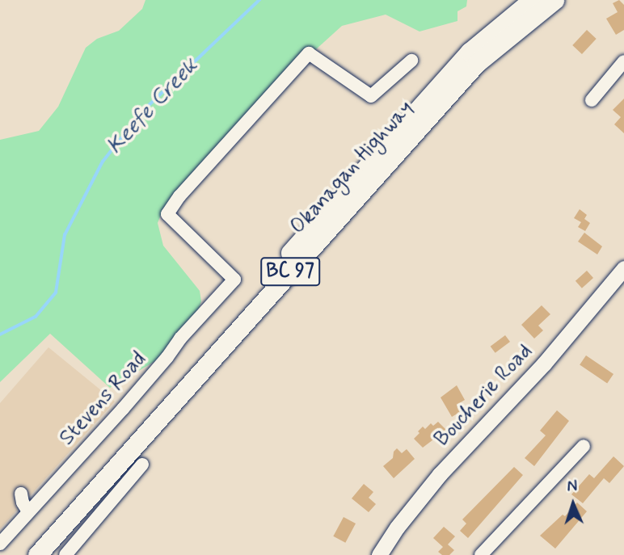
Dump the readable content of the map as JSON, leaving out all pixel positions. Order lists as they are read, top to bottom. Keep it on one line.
{"streets":{"highway":["Okanagan Highway","BC 97"],"main road":["Boucherie Road"],"street":["Stevens Road"]},"water":["Keefe Creek"],"north":"top"}
